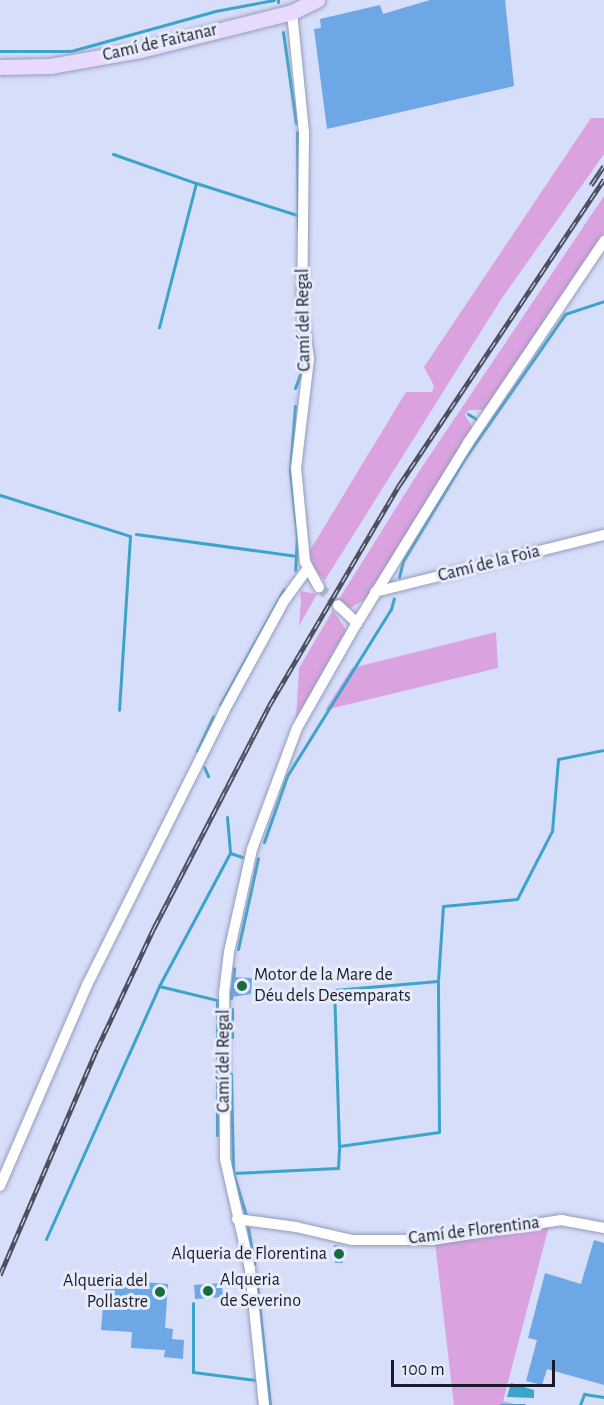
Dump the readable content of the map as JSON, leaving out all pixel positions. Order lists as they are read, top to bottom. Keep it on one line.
{"streets":{"street":["Camí de Faitanar","Camí del Regal","Camí de la Foia","Camí de Florentina"]},"crossings":[["Camí de Faitanar","Camí del Regal"],["Camí del Regal","Camí de la Foia"],["Camí del Regal","Camí de Florentina"]],"places":["Motor de la Mare de Déu dels Desemparats","Alqueria de Florentina","Alqueria de Severino","Alqueria del Pollastre"],"scale_bar":"100 m"}
